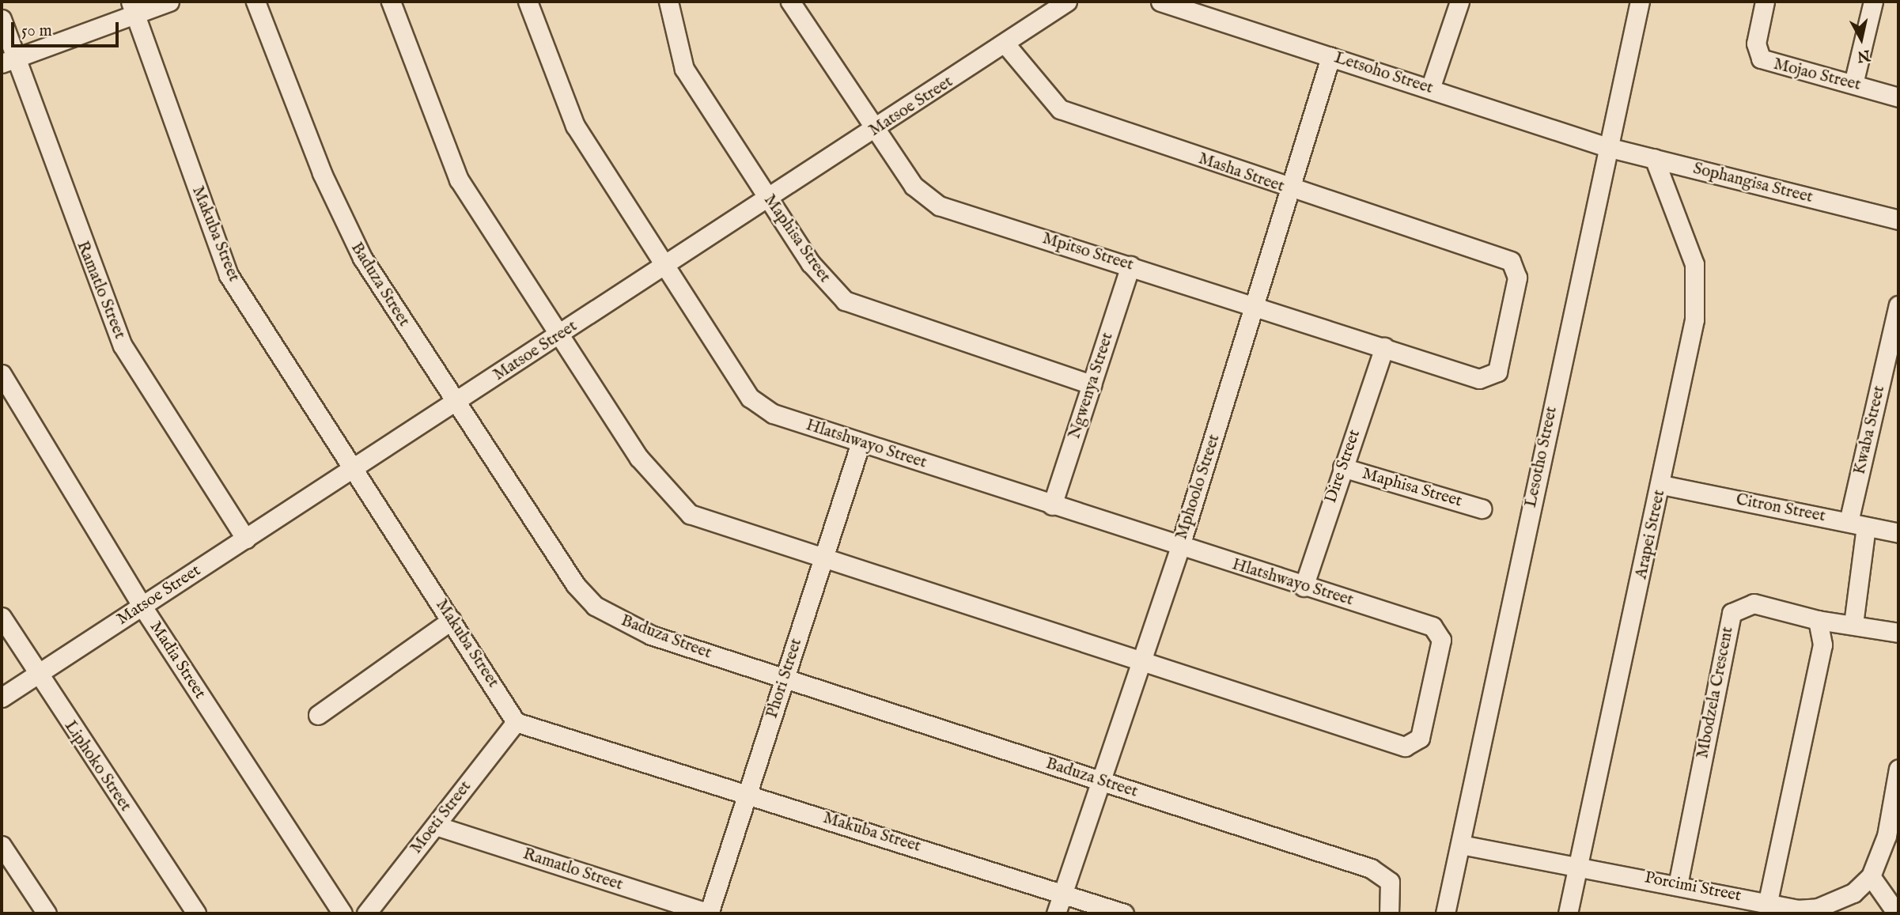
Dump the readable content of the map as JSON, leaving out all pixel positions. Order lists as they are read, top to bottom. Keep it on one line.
{"streets":{"street":["Letsoho Street","Mojao Street","Matsoe Street","Masha Street","Sophangisa Street","Makuba Street","Maphisa Street","Mpitso Street","Baduza Street","Ramatlo Street","Ngwenya Street","Kwaba Street","Hlatshwayo Street","Lesotho Street","Dire Street","Mphoolo Street","Citron Street","Arapei Street","Madia Street","Phori Street","Mbodzela Crescent","Liphoko Street","Moeti Street","Porcimi Street"]},"crossings":[["Letsoho Street","Sophangisa Street"],["Letsoho Street","Lesotho Street"],["Letsoho Street","Mphoolo Street"],["Matsoe Street","Masha Street"],["Matsoe Street","Makuba Street"],["Matsoe Street","Maphisa Street"],["Matsoe Street","Mpitso Street"],["Matsoe Street","Baduza Street"],["Matsoe Street","Ramatlo Street"],["Matsoe Street","Hlatshwayo Street"],["Matsoe Street","Madia Street"],["Matsoe Street","Liphoko Street"],["Masha Street","Mpitso Street"],["Masha Street","Mphoolo Street"],["Sophangisa Street","Lesotho Street"],["Sophangisa Street","Arapei Street"],["Makuba Street","Mphoolo Street"],["Makuba Street","Phori Street"],["Makuba Street","Moeti Street"],["Maphisa Street","Ngwenya Street"],["Maphisa Street","Dire Street"],["Mpitso Street","Ngwenya Street"],["Mpitso Street","Dire Street"],["Mpitso Street","Mphoolo Street"],["Baduza Street","Mphoolo Street"],["Baduza Street","Phori Street"],["Ramatlo Street","Phori Street"],["Ramatlo Street","Moeti Street"],["Ngwenya Street","Hlatshwayo Street"],["Kwaba Street","Citron Street"],["Hlatshwayo Street","Dire Street"],["Hlatshwayo Street","Mphoolo Street"],["Hlatshwayo Street","Phori Street"],["Lesotho Street","Porcimi Street"],["Citron Street","Arapei Street"],["Arapei Street","Porcimi Street"],["Mbodzela Crescent","Porcimi Street"]],"scale_bar":"50 m","north":"bottom"}
